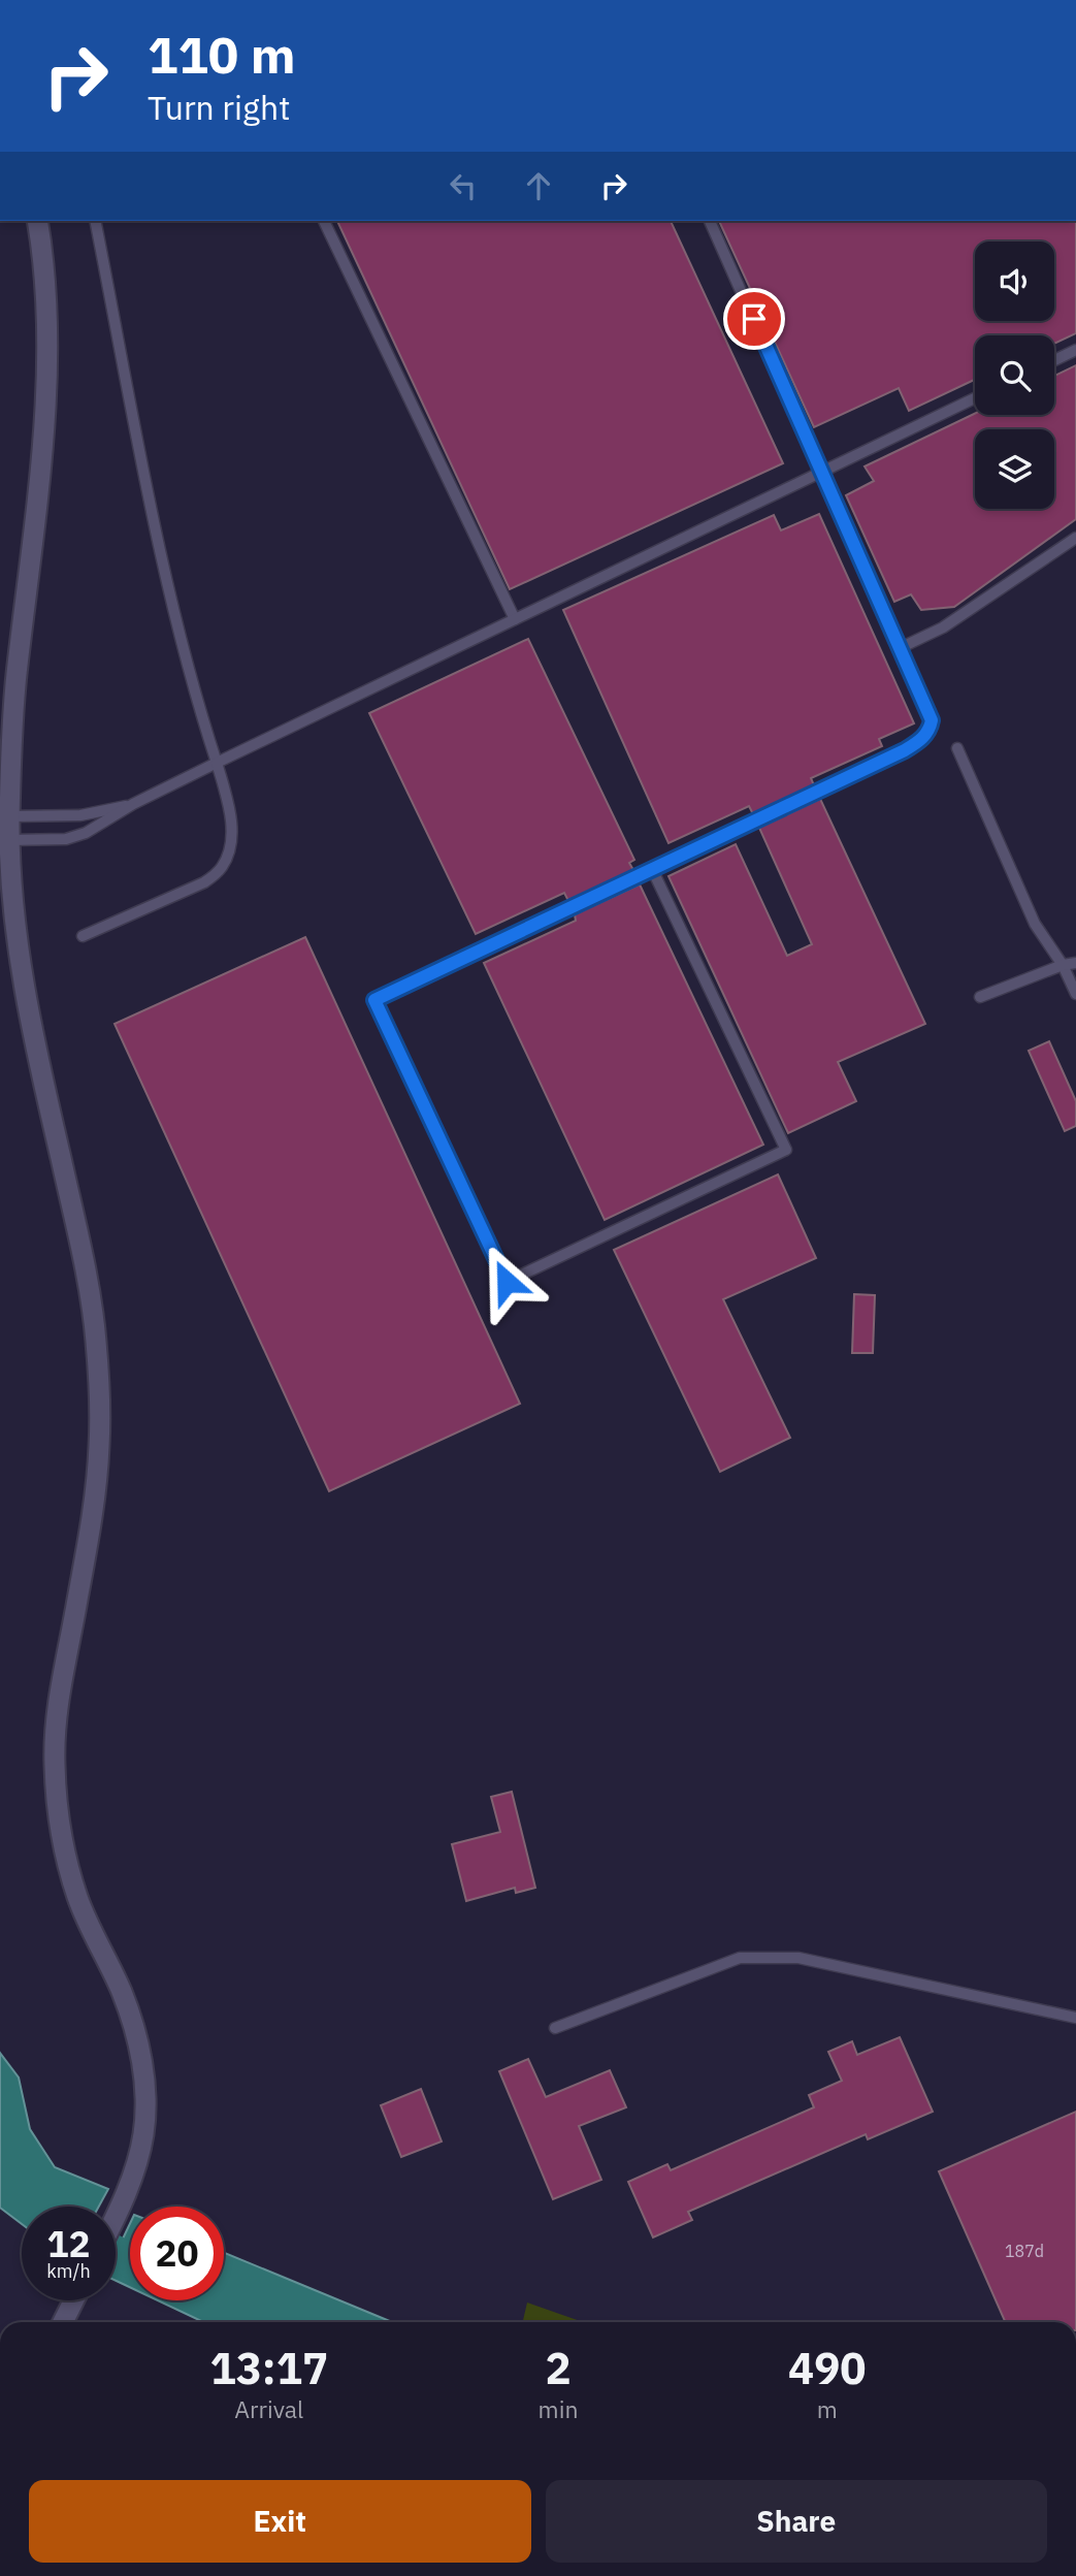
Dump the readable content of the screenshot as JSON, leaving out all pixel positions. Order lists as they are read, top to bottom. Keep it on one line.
{"house_numbers":["187d"],"page":{"turn":["110 m","Turn right"],"speed":"12 km/h","limit":"20","eta":["13:17","Arrival","2","min","490","m"],"buttons":["Exit","Share"]}}
